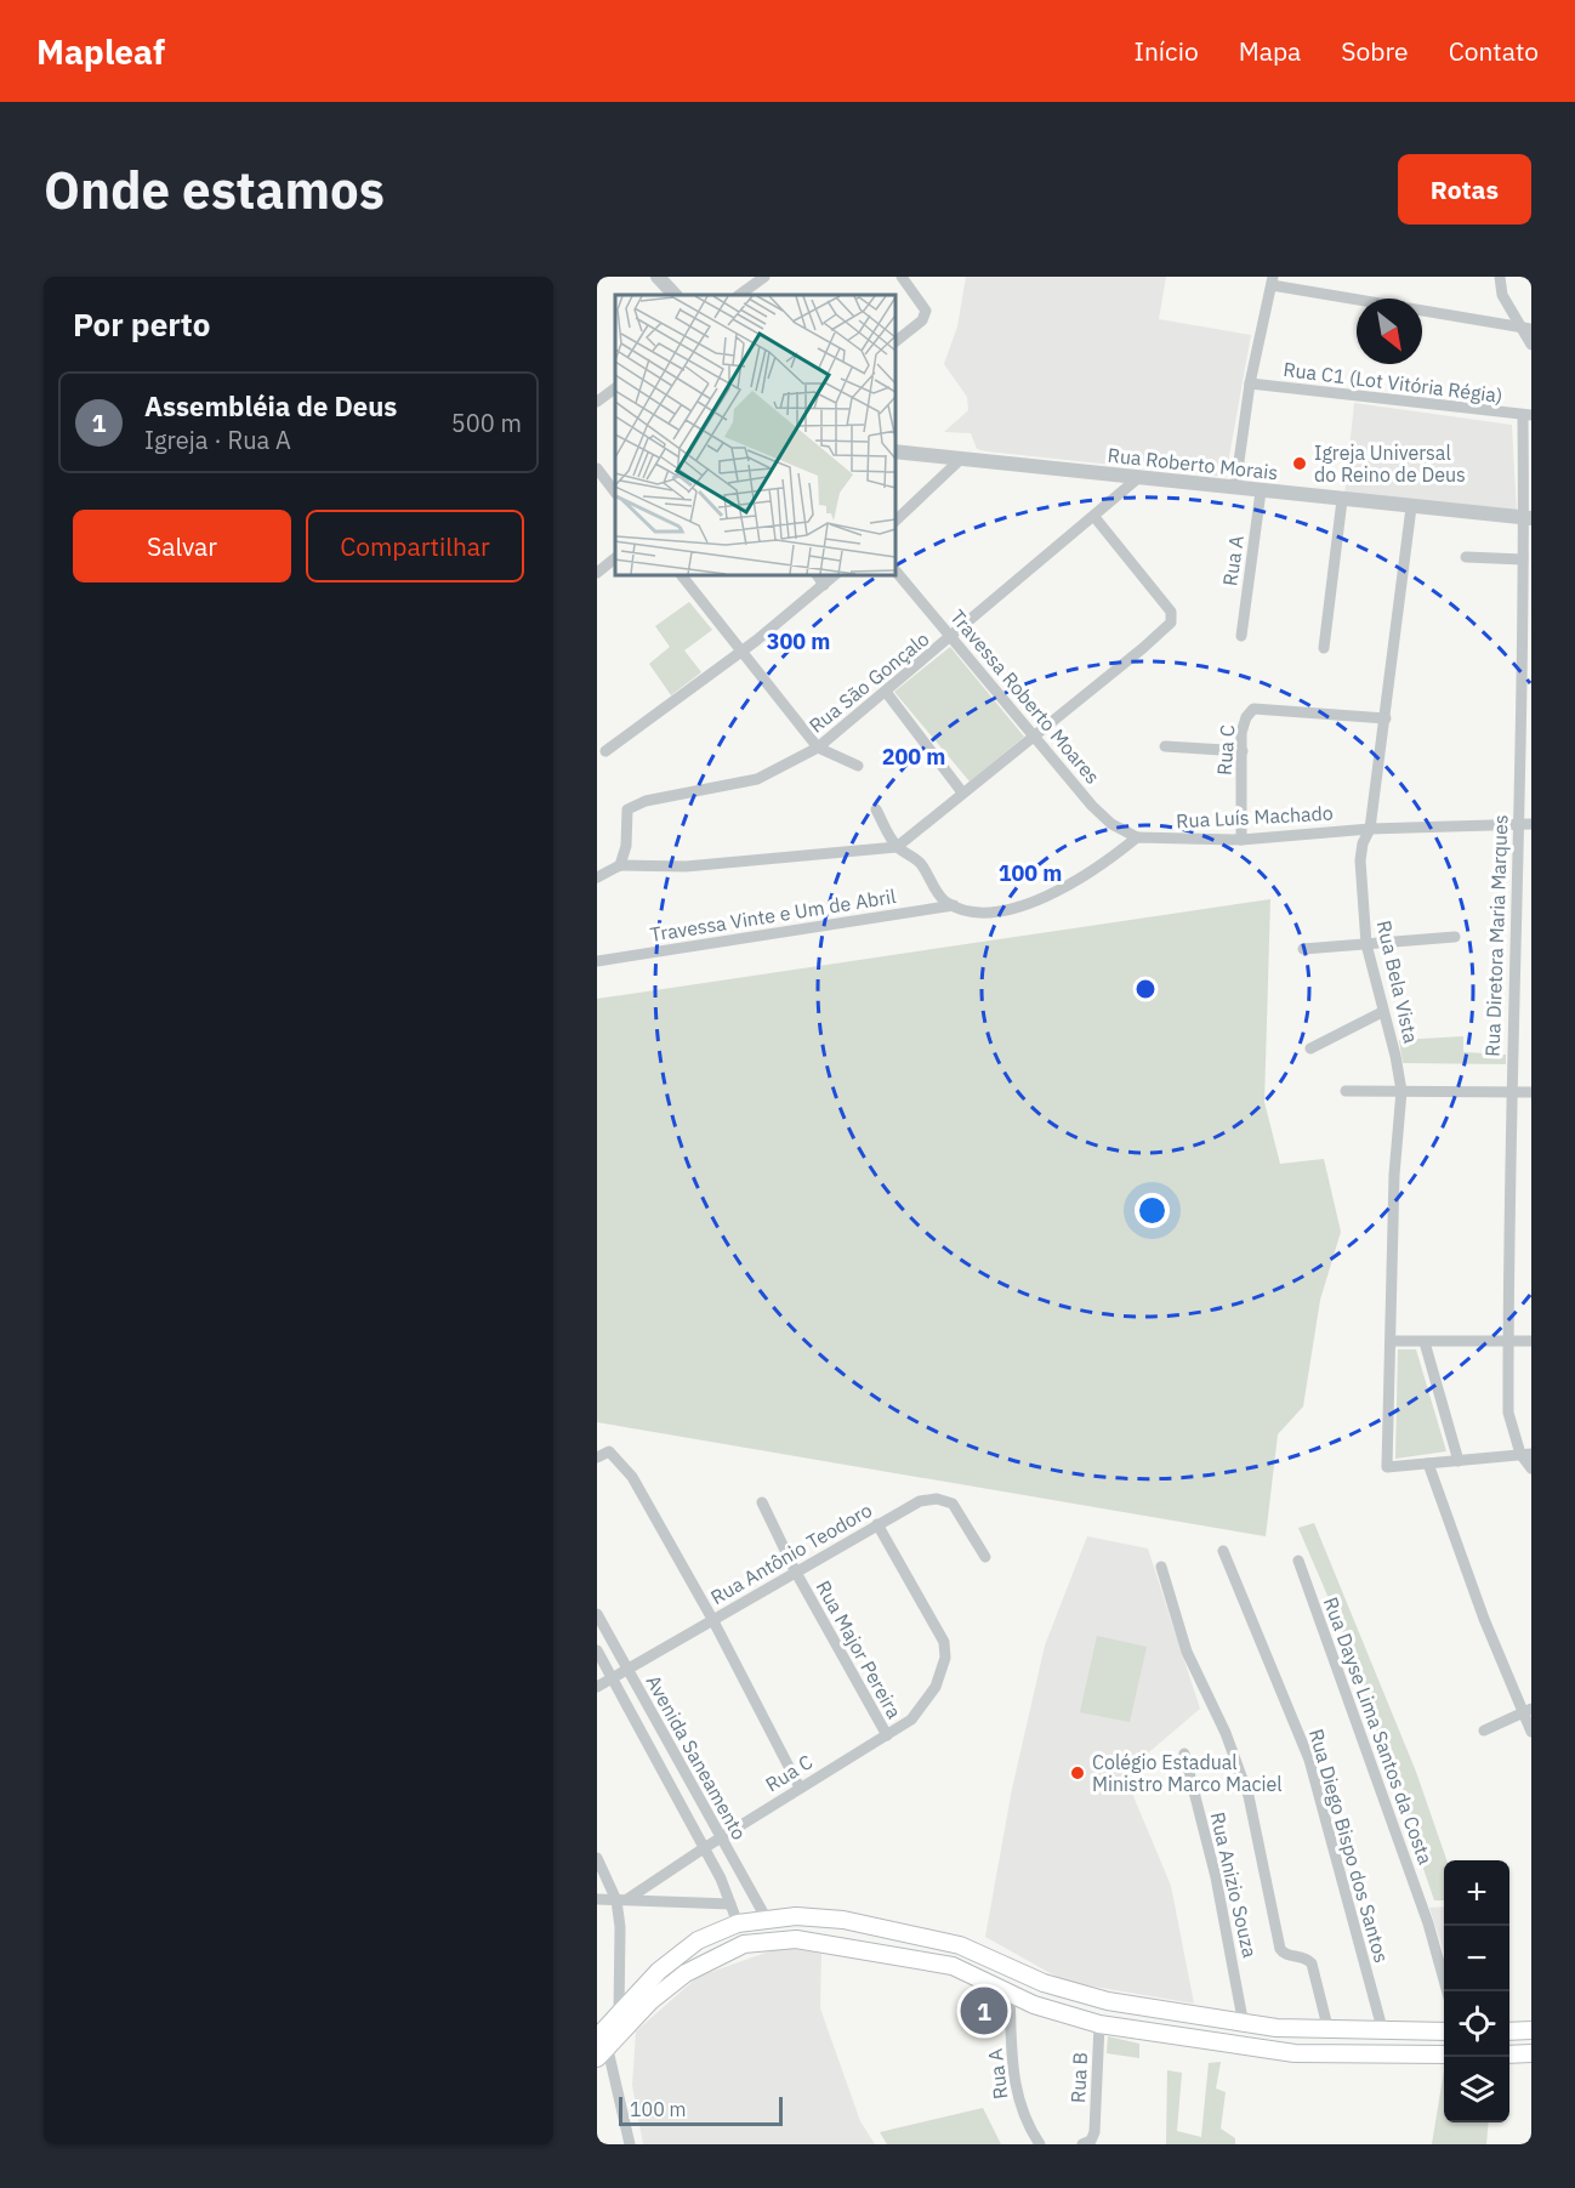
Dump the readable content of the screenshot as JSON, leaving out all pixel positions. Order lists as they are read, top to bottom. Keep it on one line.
{"streets":{"street":["Rua C1 (Lot Vitória Régia)","Rua Roberto Morais","Rua A","Rua São Gonçalo","Travessa Roberto Moares","Rua C","Rua Luís Machado","Travessa Vinte e Um de Abril","Rua Diretora Maria Marques","Rua Bela Vista","Rua Antônio Teodoro","Rua Major Pereira","Rua Dayse Lima Santos da Costa","Avenida Saneamento","Rua Diego Bispo dos Santos","Rua Anizio Souza","Rua B"]},"crossings":[["Rua C1 (Lot Vitória Régia)","Rua Diretora Maria Marques"],["Rua Roberto Morais","Rua A"],["Rua Roberto Morais","Rua São Gonçalo"],["Rua Roberto Morais","Rua Diretora Maria Marques"],["Rua Roberto Morais","Rua Bela Vista"],["Rua São Gonçalo","Travessa Roberto Moares"],["Travessa Roberto Moares","Rua Luís Machado"],["Rua C","Rua Luís Machado"],["Rua C","Rua Bela Vista"],["Rua C","Rua Antônio Teodoro"],["Rua C","Rua Major Pereira"],["Rua C","Avenida Saneamento"],["Rua Luís Machado","Rua Diretora Maria Marques"],["Rua Luís Machado","Rua Bela Vista"],["Rua Antônio Teodoro","Rua Major Pereira"],["Rua Antônio Teodoro","Avenida Saneamento"]],"places":["Igreja Universal do Reino de Deus","Colégio Estadual Ministro Marco Maciel"],"scale_bar":"100 m","north":"bottom right","page":{"header":"Mapleaf","nav":["Início","Mapa","Sobre","Contato"],"buttons":["Rotas",["Salvar","Compartilhar"]],"title":"Onde estamos","heading":"Por perto","list":[{"mark":"1","name":"Assembléia de Deus","note":"Igreja · Rua A","value":"500 m"}],"map_buttons":["+","−"],"pins":"1","scale":"100 m"},"rings":["300 m","200 m","100 m"]}
